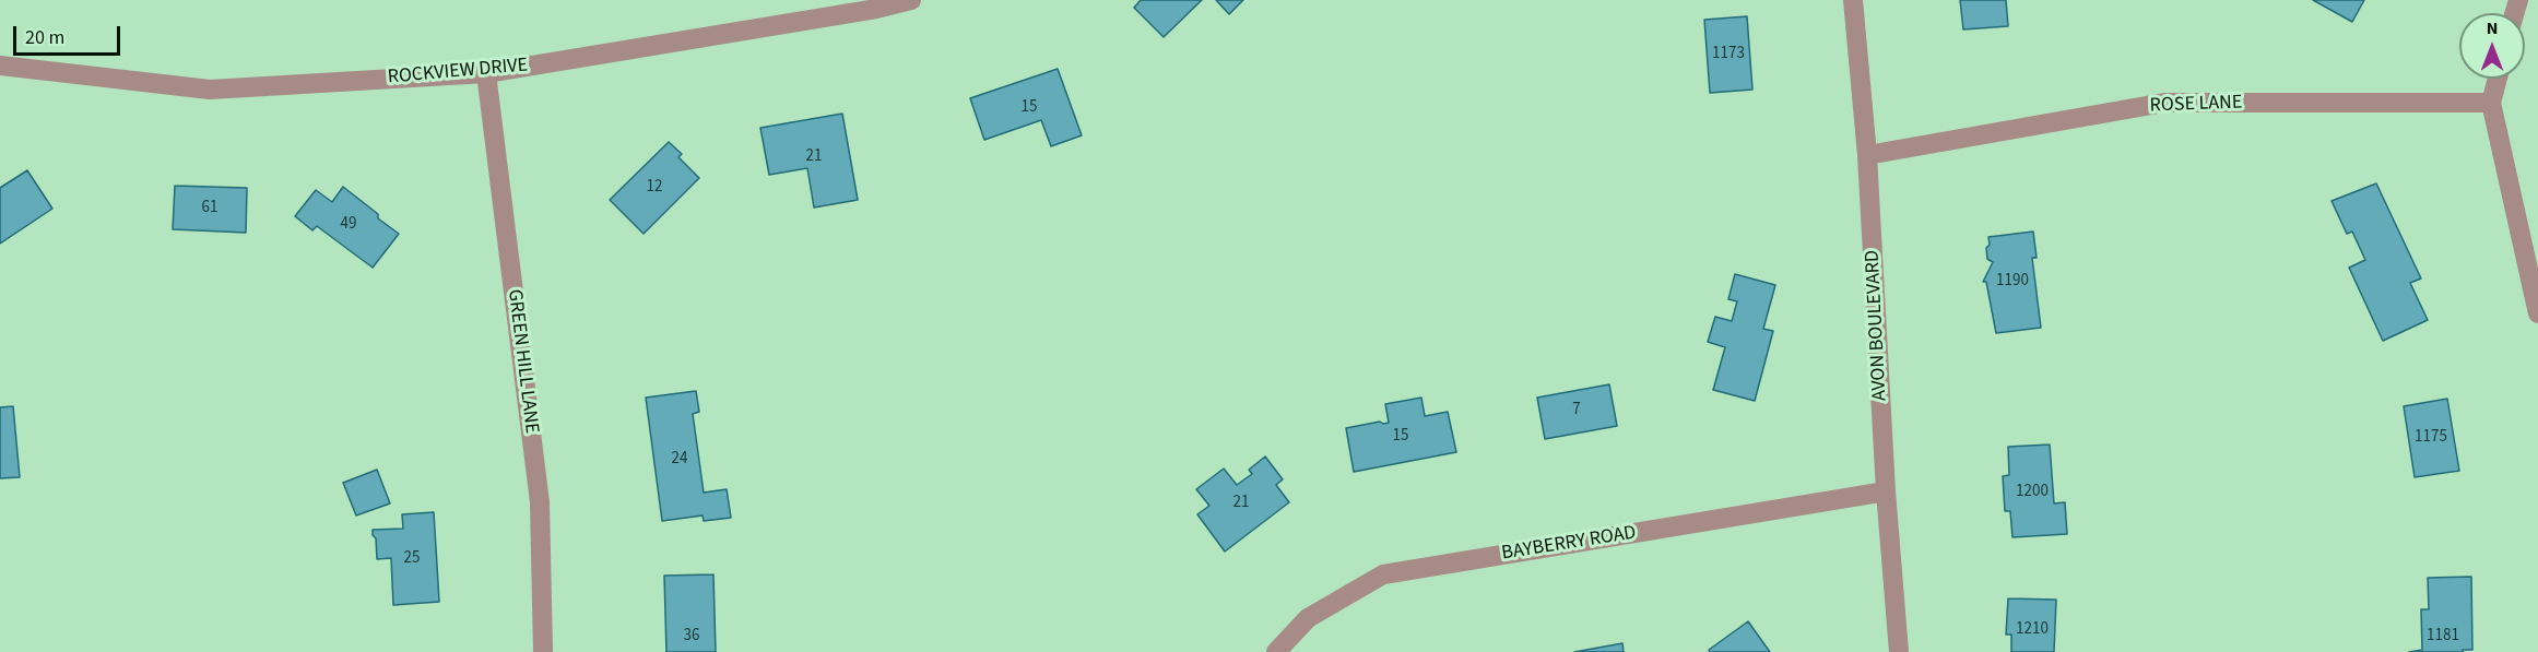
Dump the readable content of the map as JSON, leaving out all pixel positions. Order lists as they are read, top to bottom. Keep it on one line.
{"streets":{"street":["ROCKVIEW DRIVE","ROSE LANE","AVON BOULEVARD","GREEN HILL LANE","BAYBERRY ROAD"]},"crossings":[["ROCKVIEW DRIVE","GREEN HILL LANE"],["ROSE LANE","AVON BOULEVARD"],["AVON BOULEVARD","BAYBERRY ROAD"]],"house_numbers":["1173","15","21","12","61","49","1190","7","15","1175","24","1200","21","25","1210","36","1181"],"scale_bar":"20 m","north":"top"}
